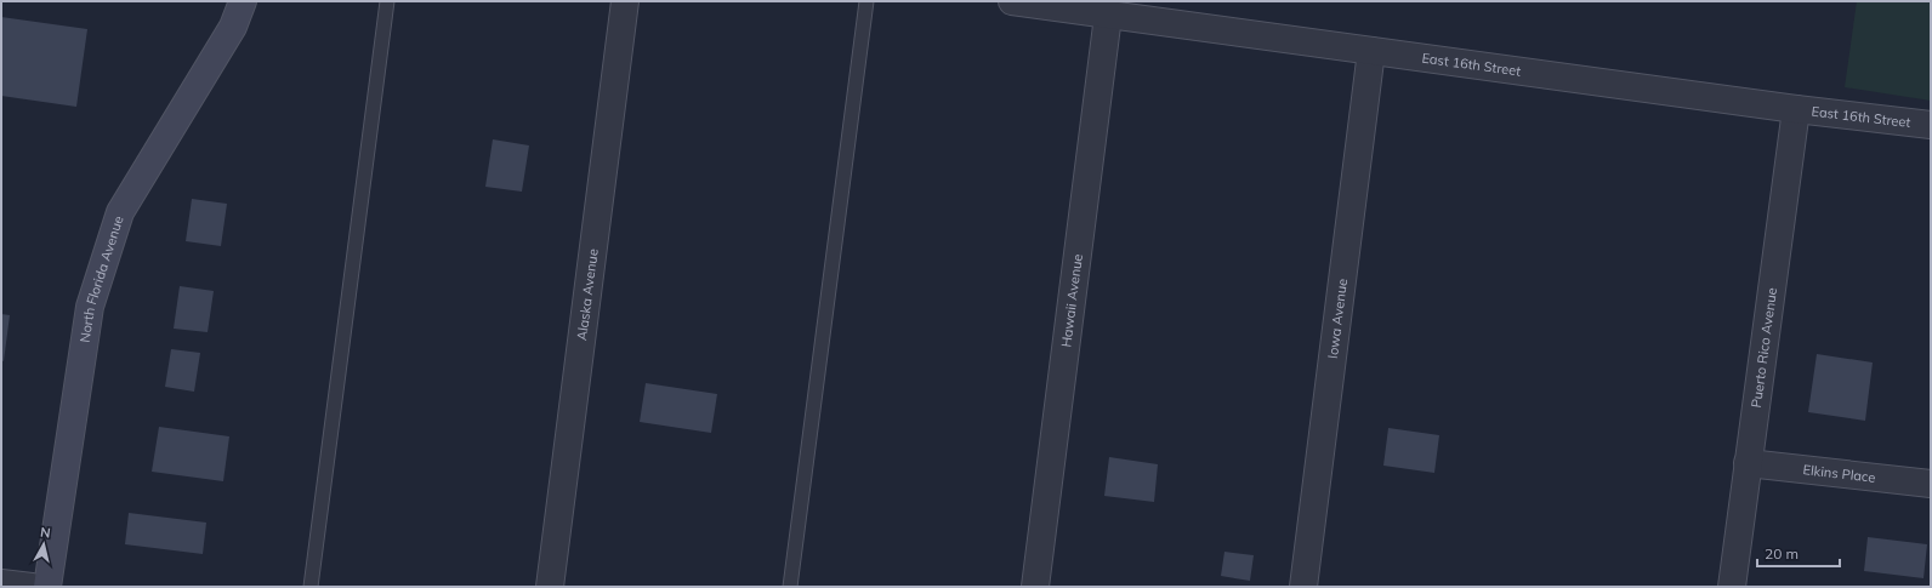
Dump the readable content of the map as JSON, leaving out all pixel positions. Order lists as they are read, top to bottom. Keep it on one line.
{"streets":{"main road":["North Florida Avenue"],"street":["East 16th Street","Alaska Avenue","Hawaii Avenue","Iowa Avenue","Puerto Rico Avenue","Elkins Place"]},"crossings":[["East 16th Street","Hawaii Avenue"],["East 16th Street","Iowa Avenue"],["East 16th Street","Puerto Rico Avenue"],["Puerto Rico Avenue","Elkins Place"]],"scale_bar":"20 m","north":"top"}
